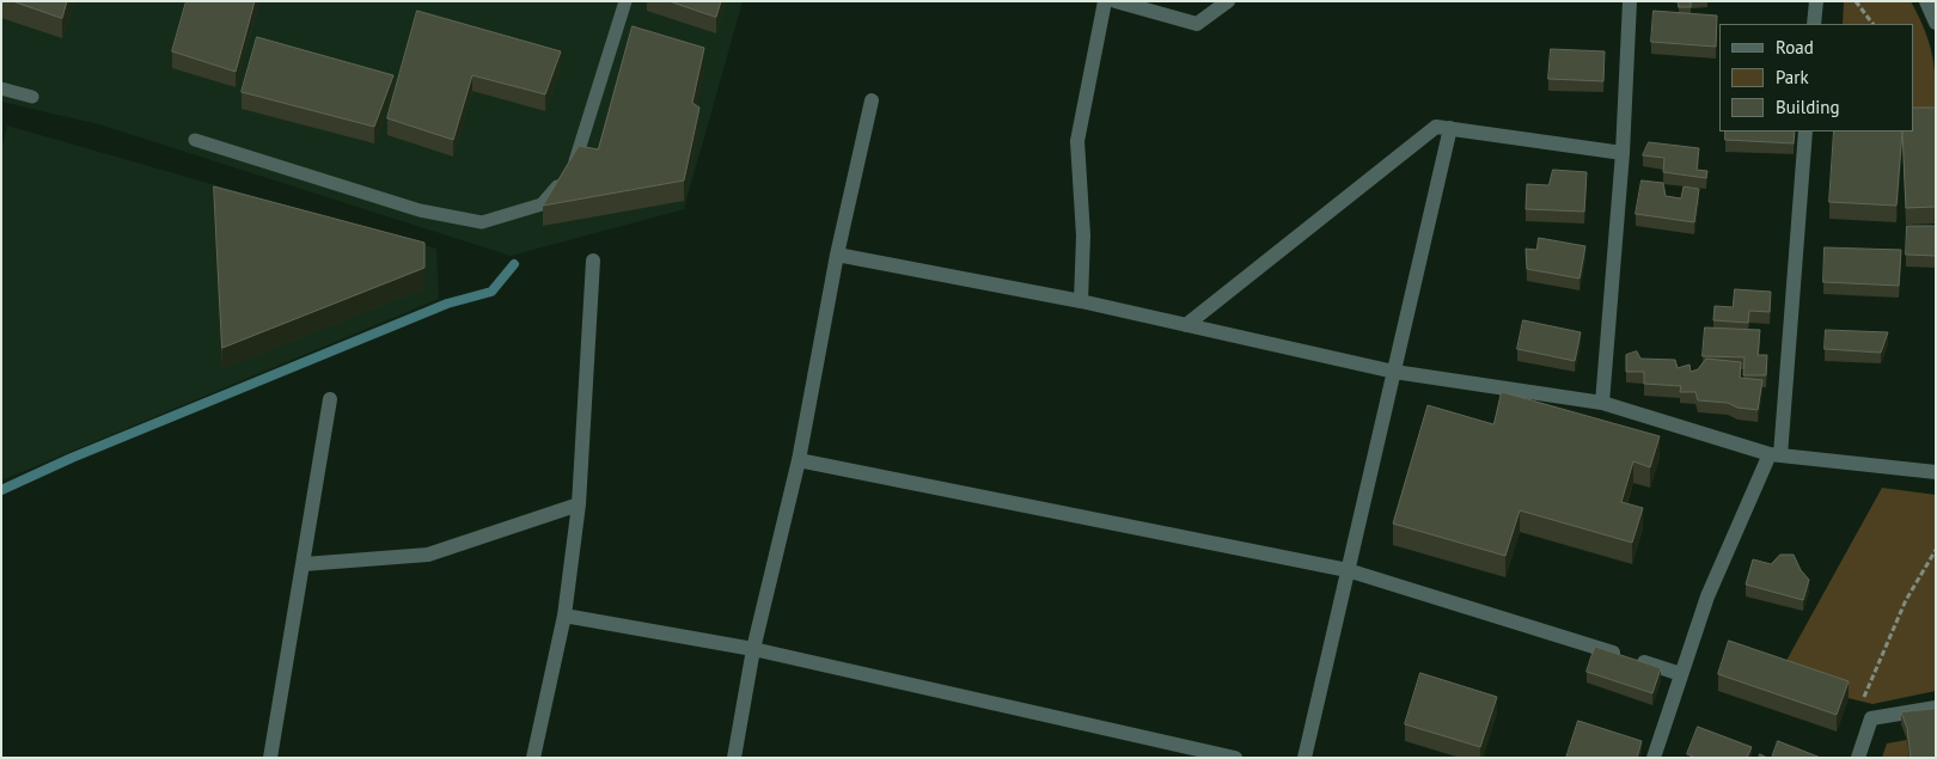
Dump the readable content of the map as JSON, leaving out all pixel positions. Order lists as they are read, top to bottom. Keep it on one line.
{"legend":["Road","Park","Building"]}
